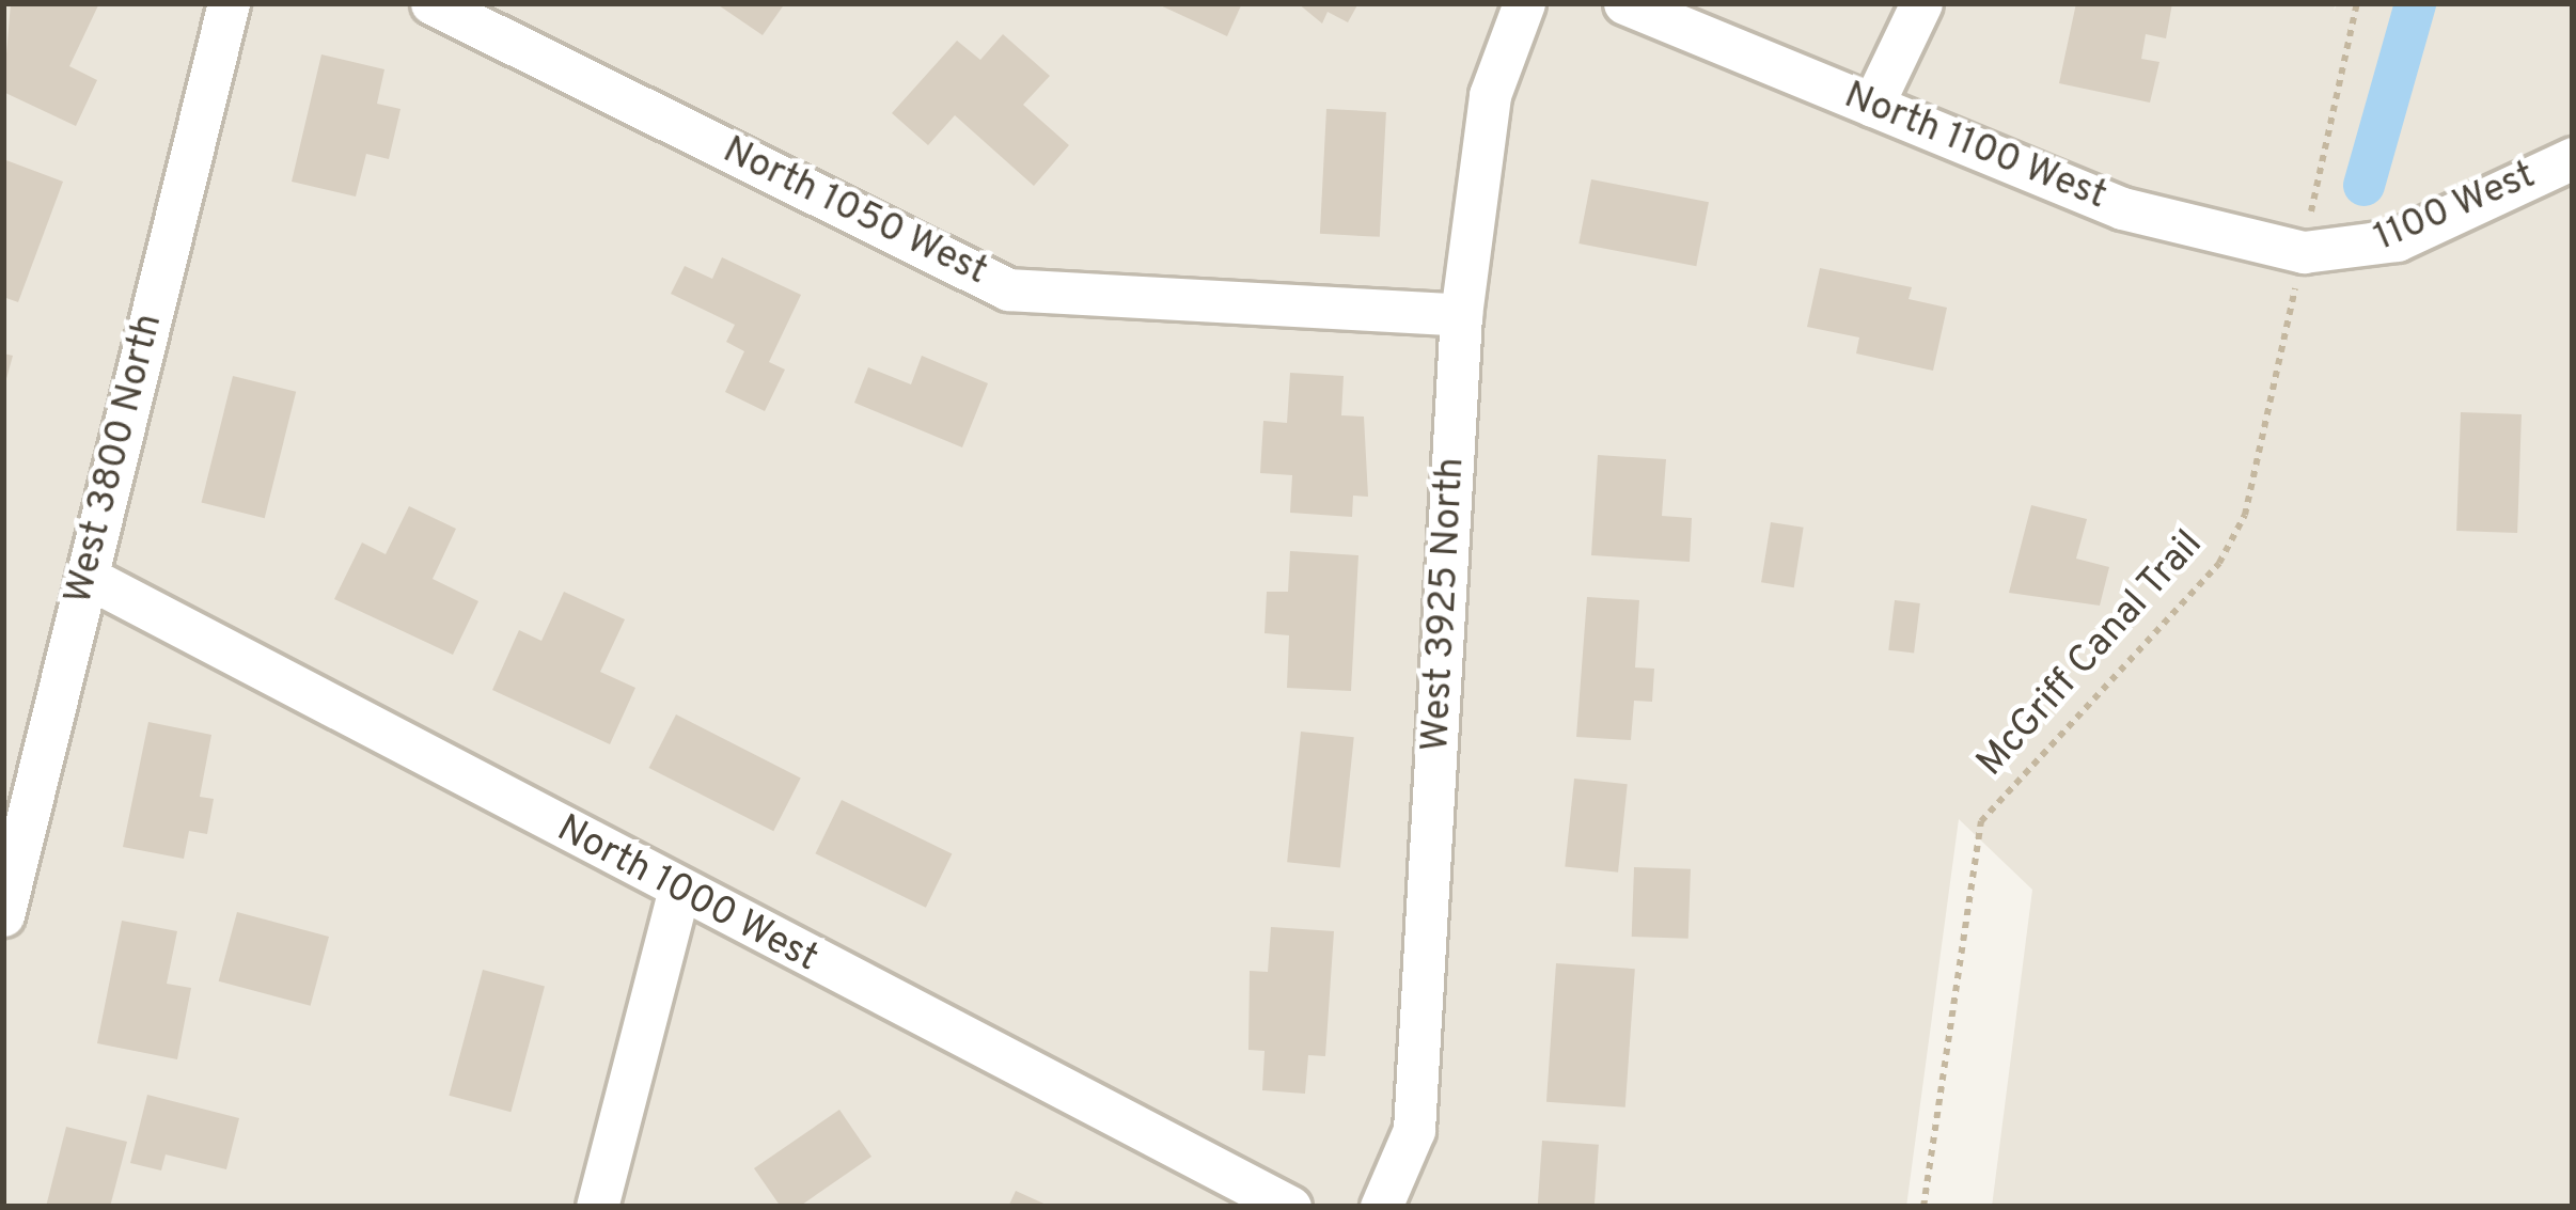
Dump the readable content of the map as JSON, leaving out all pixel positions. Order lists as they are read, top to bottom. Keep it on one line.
{"streets":{"street":["North 1100 West","1100 West","North 1050 West","West 3800 North","West 3925 North","North 1000 West"],"path":["McGriff Canal Trail"]},"crossings":[["North 1100 West","1100 West"],["North 1050 West","West 3925 North"],["West 3800 North","North 1000 West"]]}
